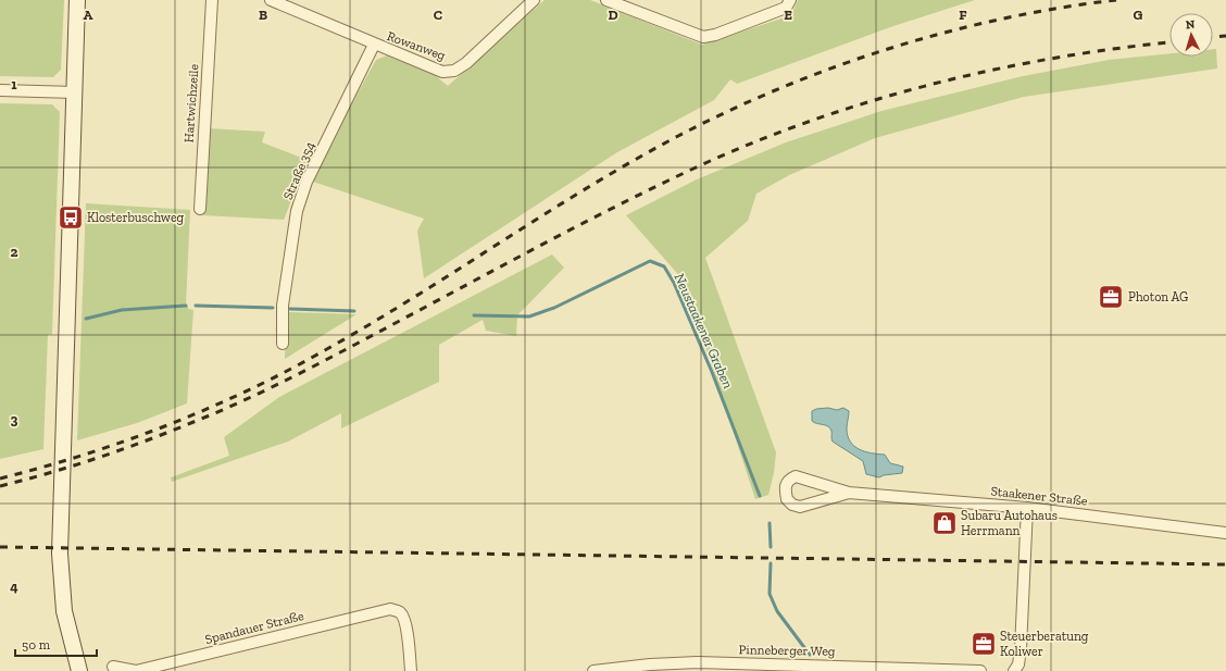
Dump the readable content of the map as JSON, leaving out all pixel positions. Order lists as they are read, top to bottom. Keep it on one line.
{"streets":{"street":["Rowanweg","Hartwichzeile","Straße 354","Staakener Straße","Spandauer Straße","Pinneberger Weg"]},"crossings":[["Rowanweg","Straße 354"]],"water":["Neustaakener Graben"],"places":{"bus stop":["Klosterbuschweg"],"office":["Photon AG","Steuerberatung Koliwer"],"shop":["Subaru Autohaus Herrmann"]},"scale_bar":"50 m","north":"top","grid":{"columns":["A","B","C","D","E","F","G"],"rows":["1","2","3","4"]}}
